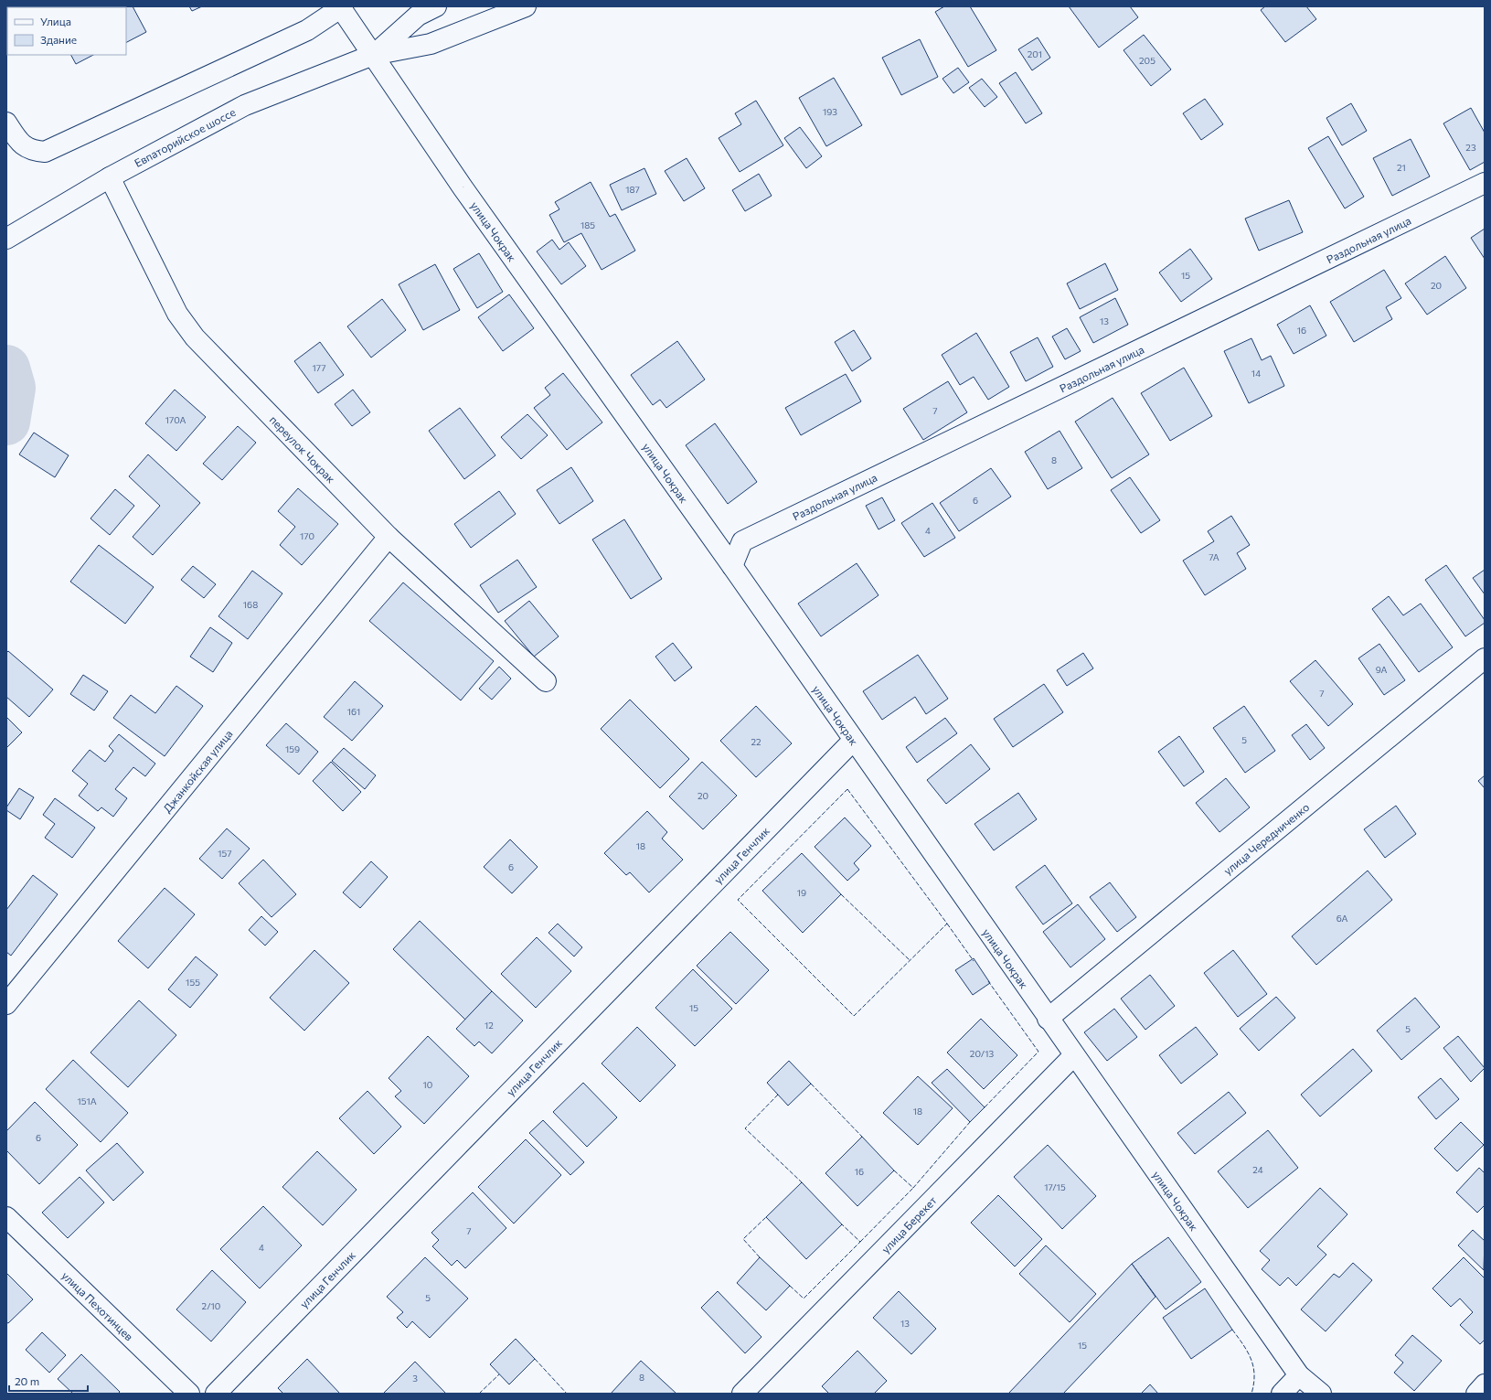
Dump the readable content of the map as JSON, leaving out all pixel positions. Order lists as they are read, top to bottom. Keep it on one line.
{"streets":{"street":["Евпаторийское шоссе","улица Чокрак","Раздольная улица","переулок Чокрак","Джанкойская улица","улица Чередниченко","улица Генчлик","улица Берекет","улица Пехотинцев"]},"crossings":[["Евпаторийское шоссе","улица Чокрак"],["Евпаторийское шоссе","переулок Чокрак"],["улица Чокрак","Раздольная улица"],["улица Чокрак","улица Чередниченко"],["улица Чокрак","улица Генчлик"],["улица Чокрак","улица Берекет"],["переулок Чокрак","Джанкойская улица"]],"house_numbers":["201","205","193","23","21","187","185","15","20","13","16","177","14","7","170А","8","6","4","170","7А","168","9А","7","161","5","22","159","20","18","157","6","19","6А","155","15","12","5","20/13","10","151А","18","6","24","16","17/15","7","4","5","2/10","13","15","8","3"],"legend":["Улица","Здание"],"scale_bar":"20 m"}
